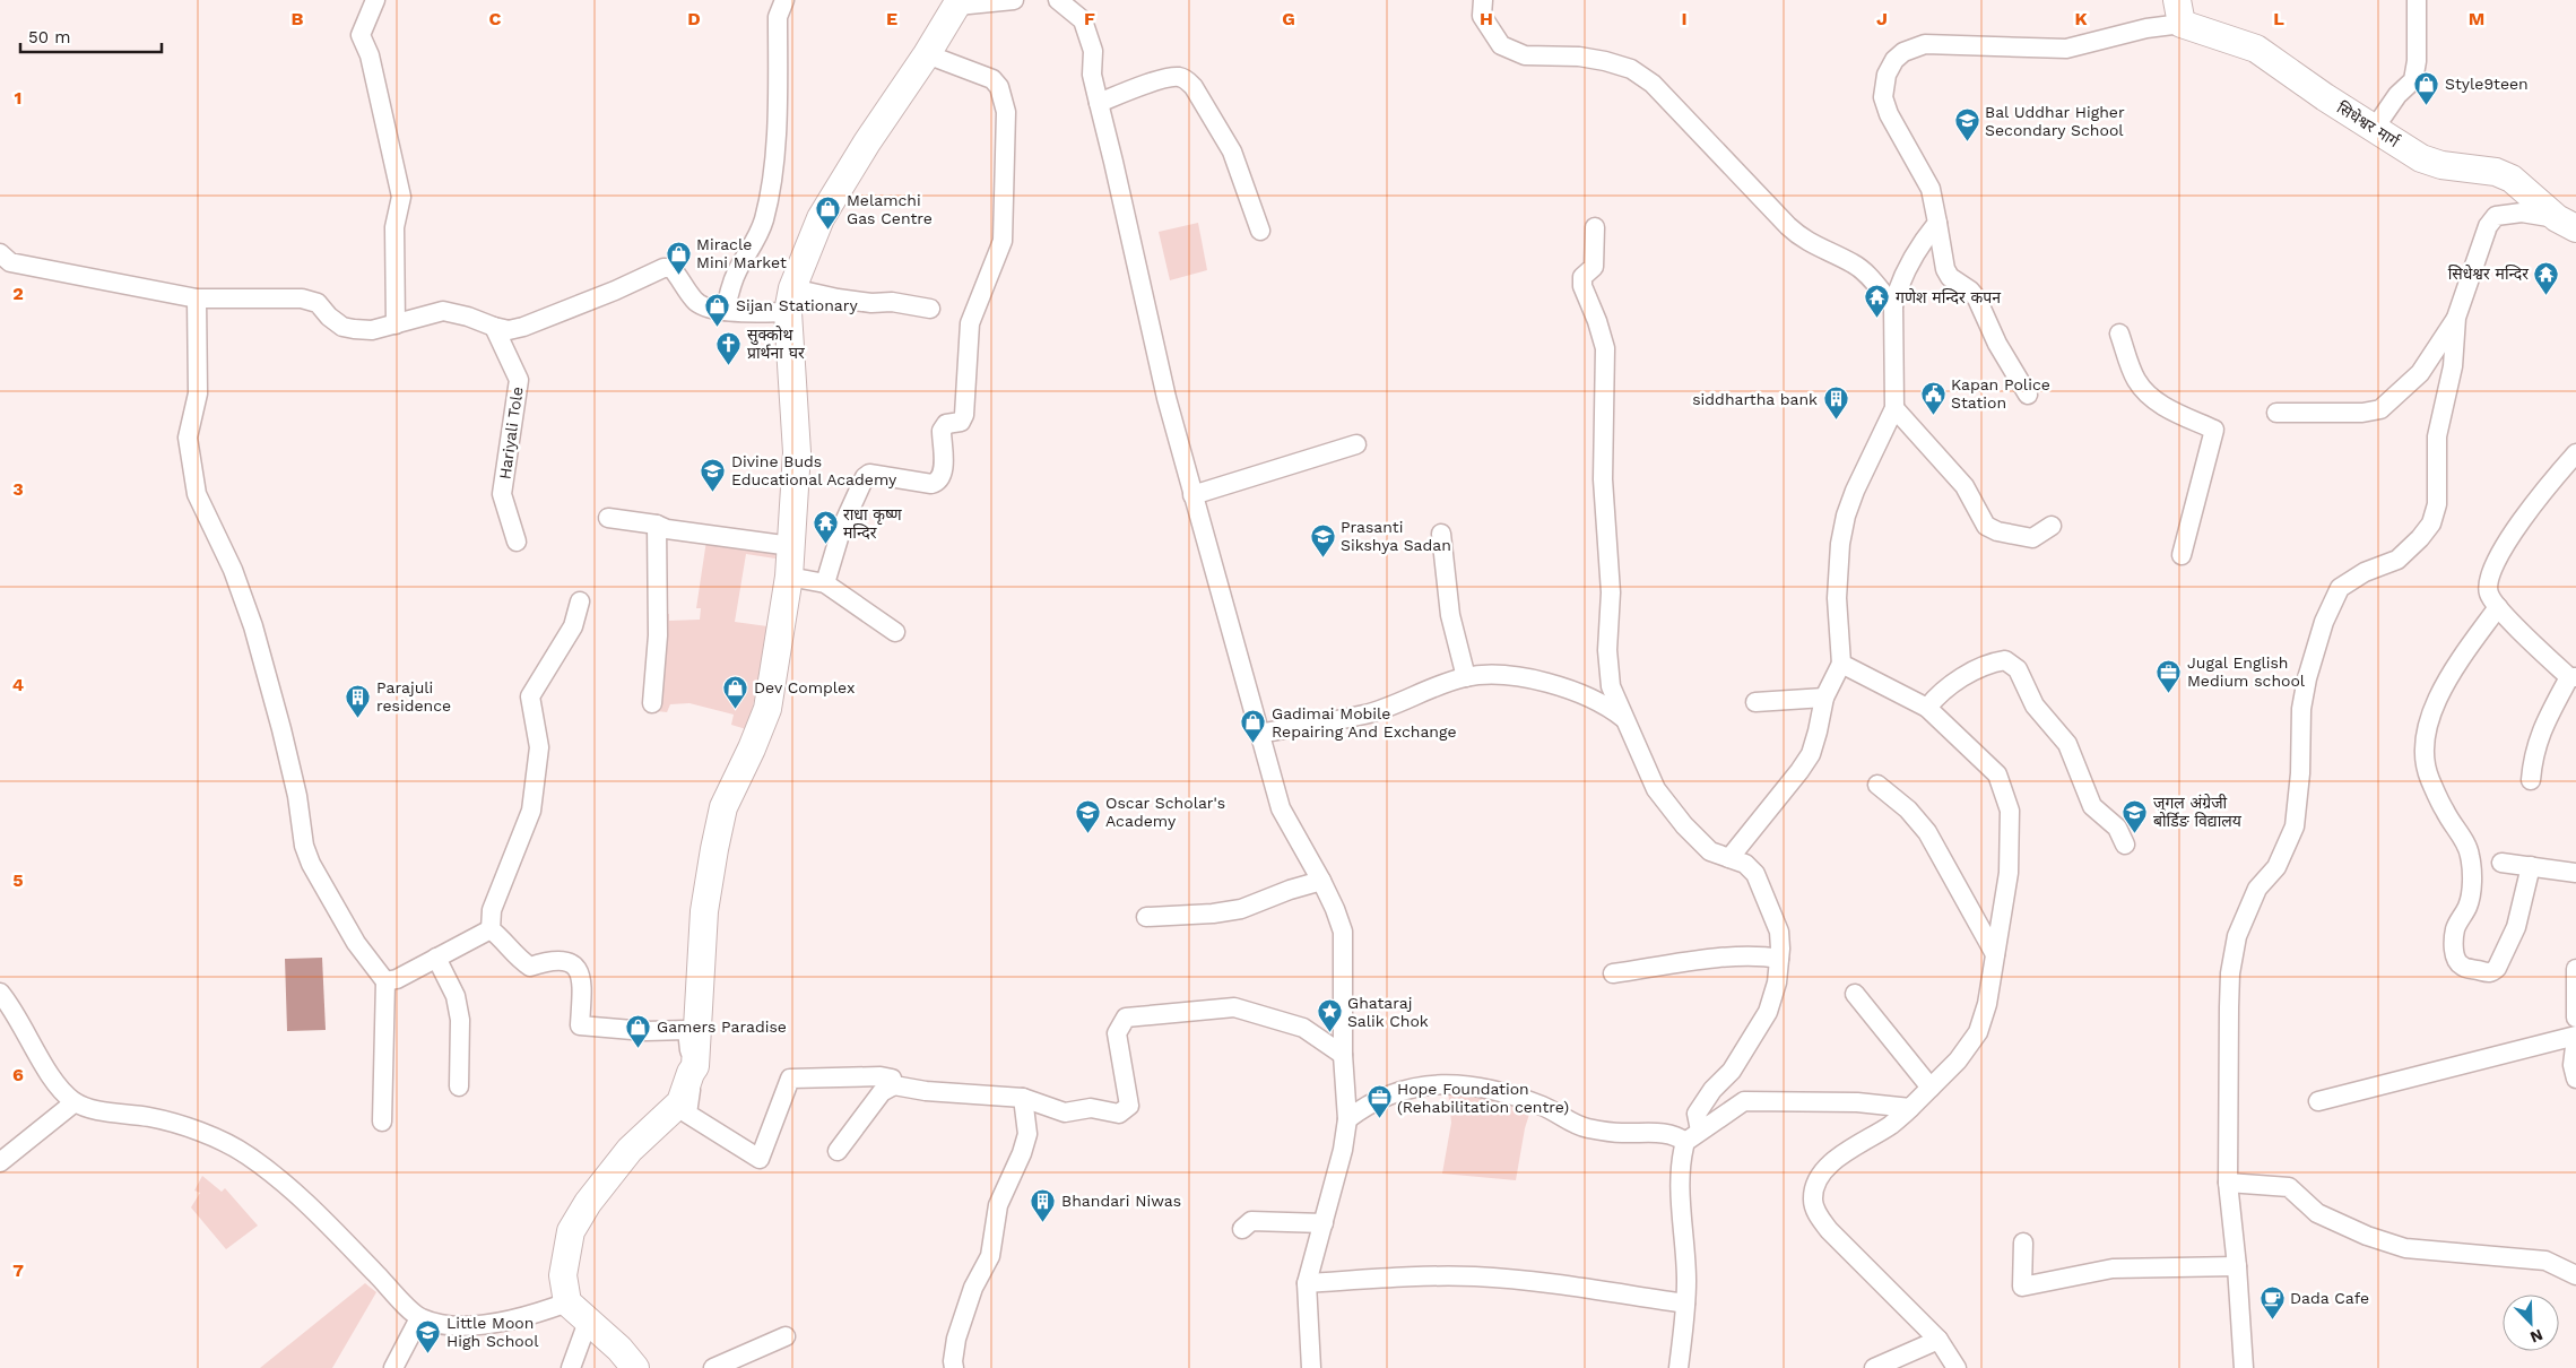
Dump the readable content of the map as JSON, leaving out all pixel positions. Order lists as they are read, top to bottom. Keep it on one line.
{"streets":{"main road":["सिधेश्वर मार्ग"],"street":["Hariyali Tole"]},"places":{"shop":["Style9teen","Melamchi Gas Centre","Miracle Mini Market","Sijan Stationary","Dev Complex","Gadimai Mobile Repairing And Exchange","Gamers Paradise"],"school or university":["Bal Uddhar Higher Secondary School","Divine Buds Educational Academy","Prasanti Sikshya Sadan","Oscar Scholar's Academy","जुगल अंग्रेजी बोर्डिङ विद्यालय","Little Moon High School"],"temple":["सिधेश्वर मन्दिर","गणेश मन्दिर कपन","राधा कृष्ण मन्दिर"],"church":["सुक्कोथ प्रार्थना घर"],"public building":["Kapan Police Station"],"building":["siddhartha bank","Parajuli residence","Bhandari Niwas"],"office":["Jugal English Medium school","Hope Foundation (Rehabilitation centre)"],"place":["Ghataraj Salik Chok"],"cafe":["Dada Cafe"]},"scale_bar":"50 m","north":"bottom right","grid":{"columns":["B","C","D","E","F","G","H","I","J","K","L","M"],"rows":["1","2","3","4","5","6","7"]}}
